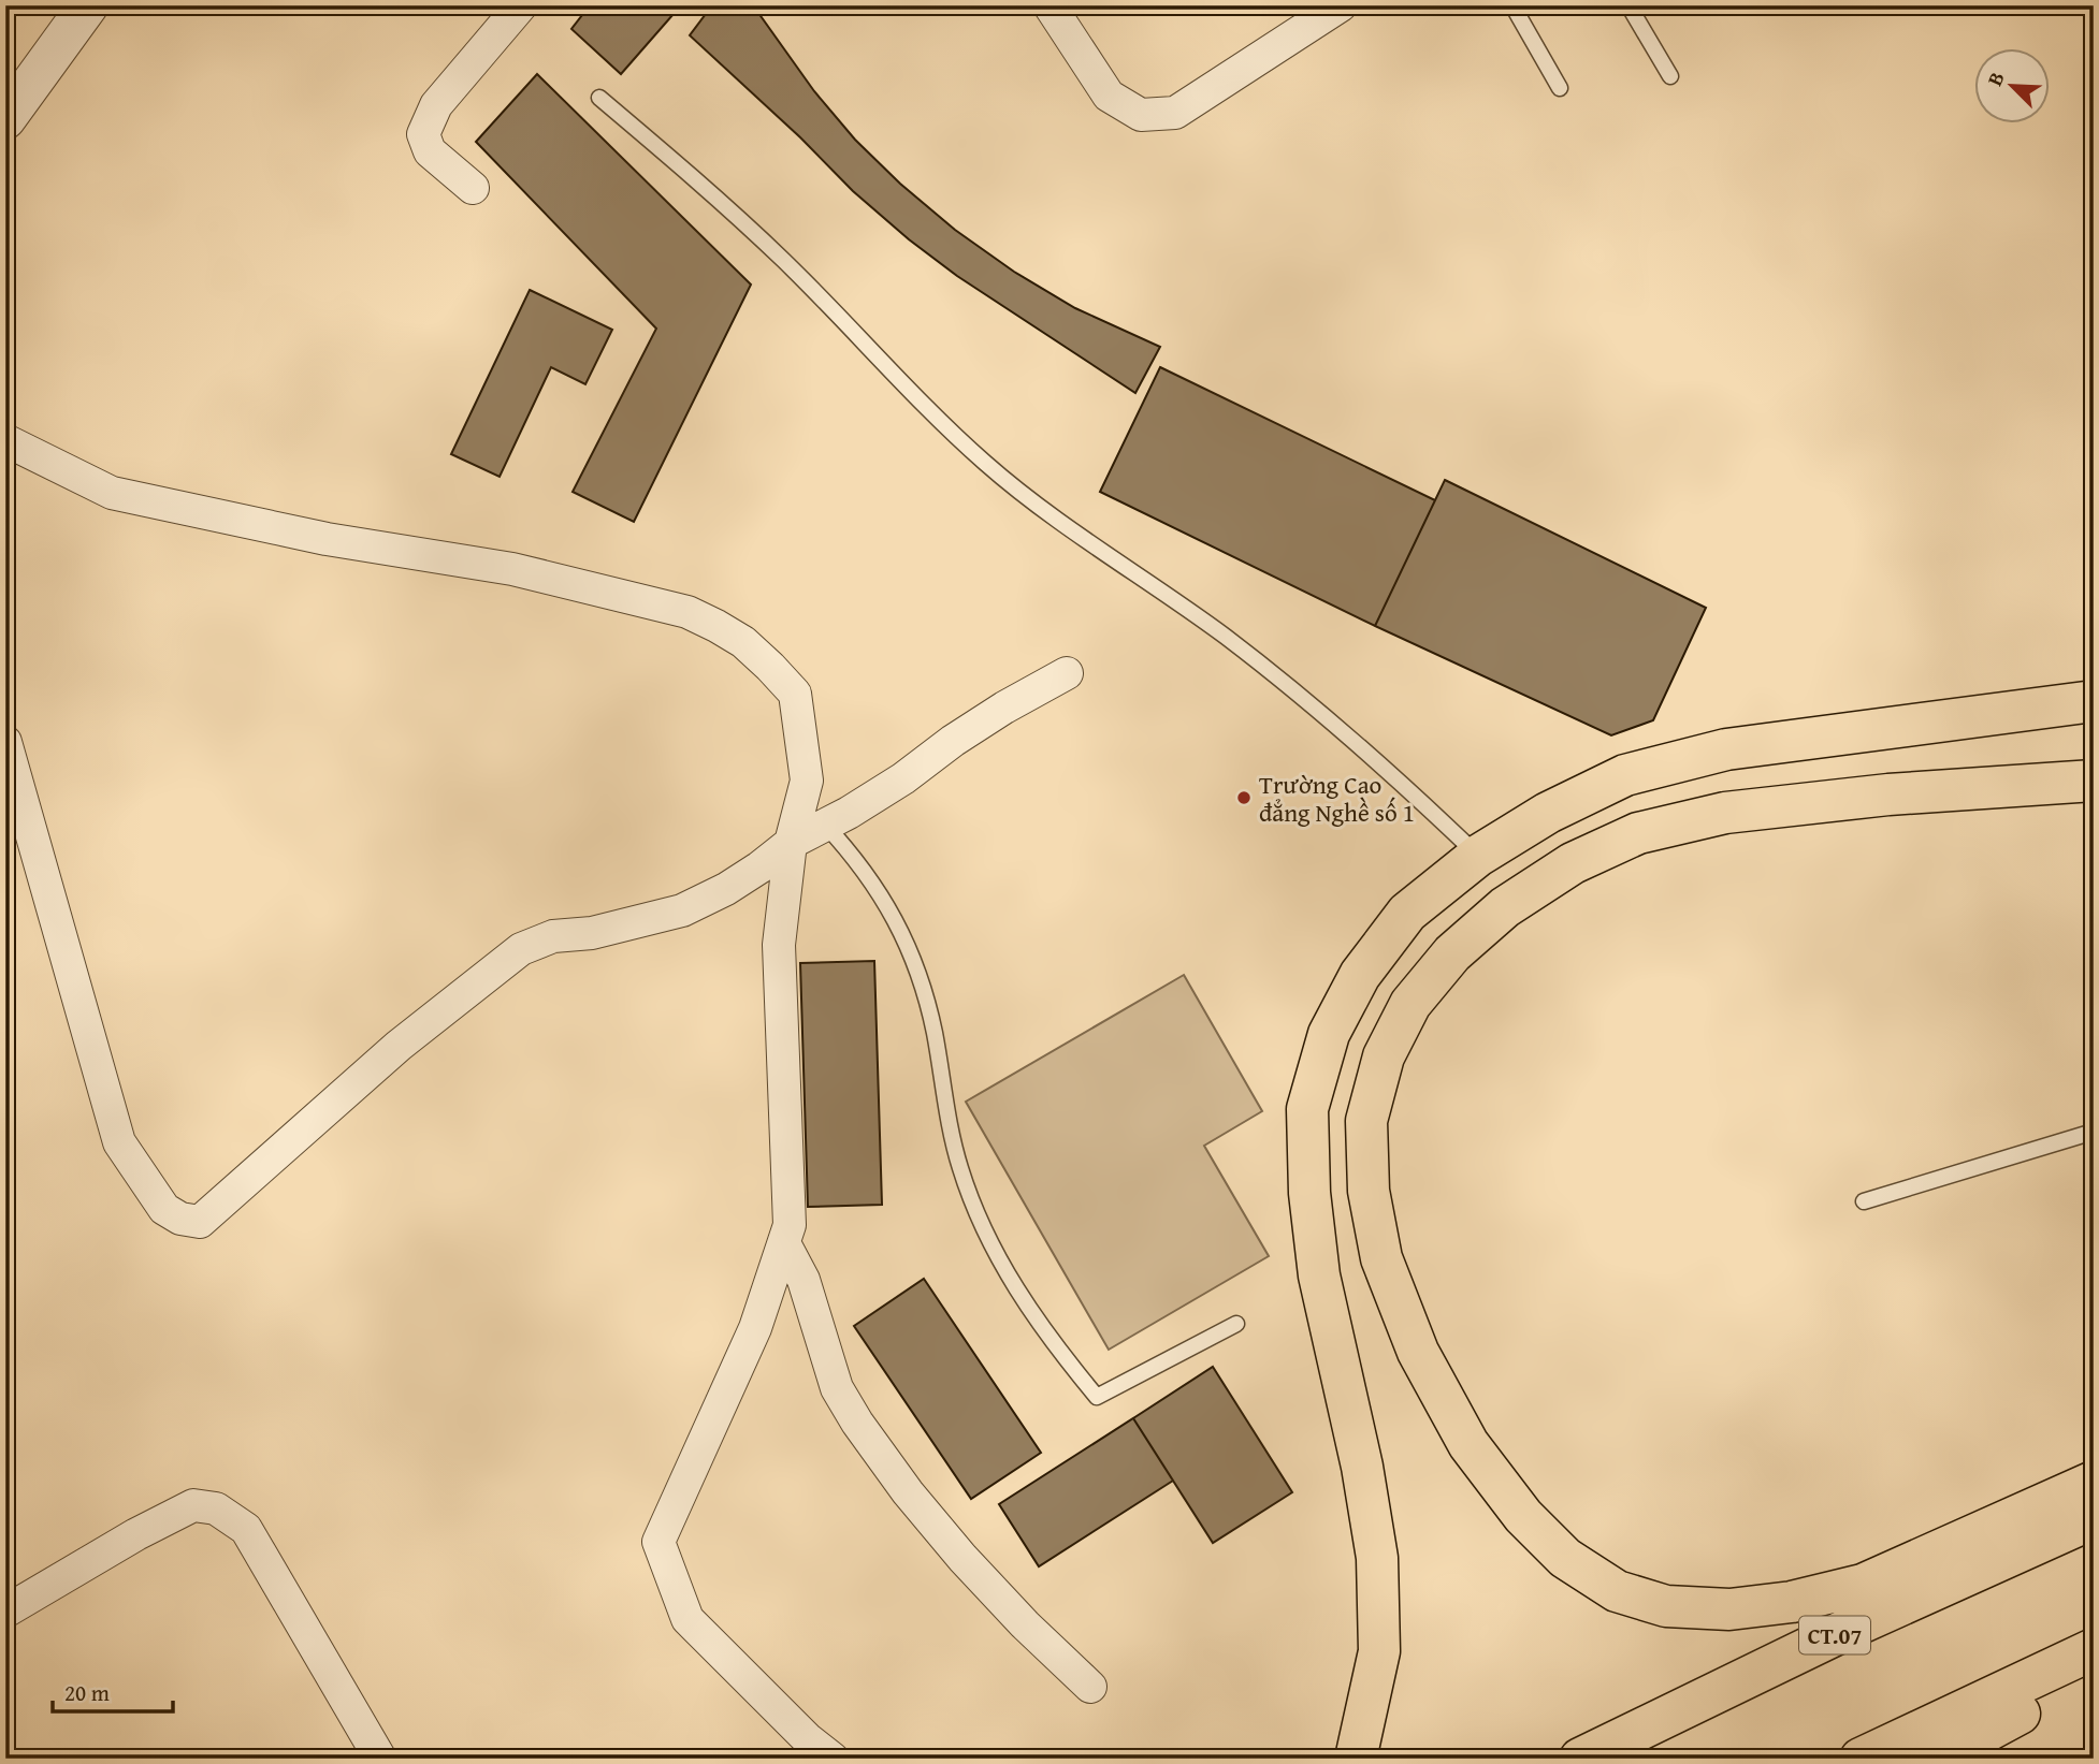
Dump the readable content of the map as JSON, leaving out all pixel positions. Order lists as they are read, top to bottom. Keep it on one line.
{"streets":{"highway":["CT.07"]},"places":["Trường Cao đẳng Nghề số 1"],"scale_bar":"20 m","north":"top left"}
